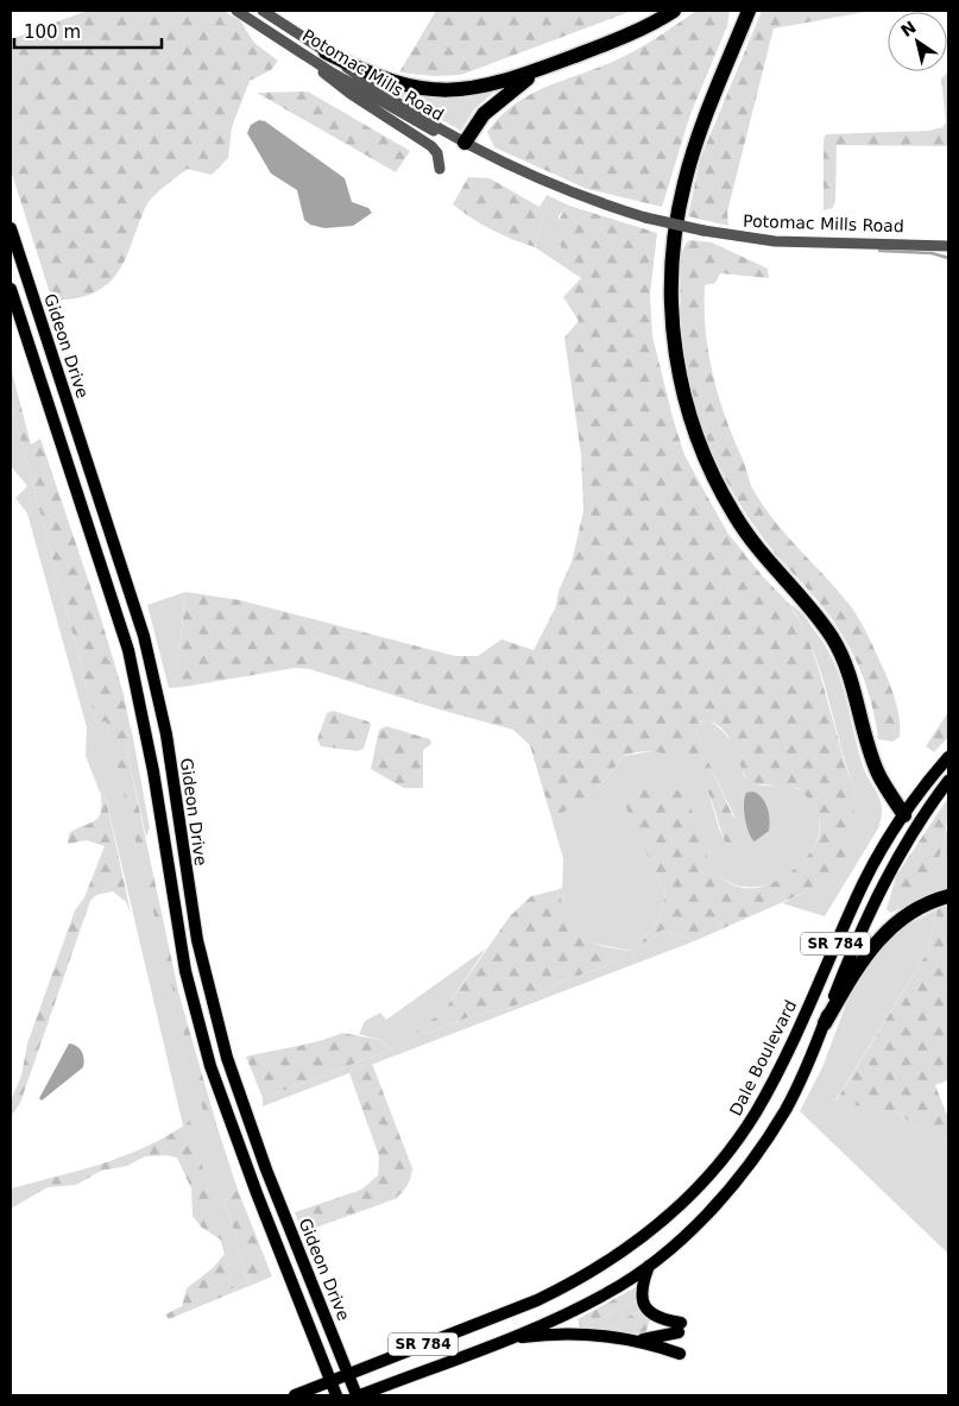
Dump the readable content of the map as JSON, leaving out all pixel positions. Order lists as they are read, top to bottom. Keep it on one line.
{"streets":{"main road":["Gideon Drive","SR 784","Dale Boulevard"],"street":["Potomac Mills Road"]},"crossings":[["Gideon Drive","SR 784"],["Gideon Drive","Dale Boulevard"]],"scale_bar":"100 m","north":"top left"}
